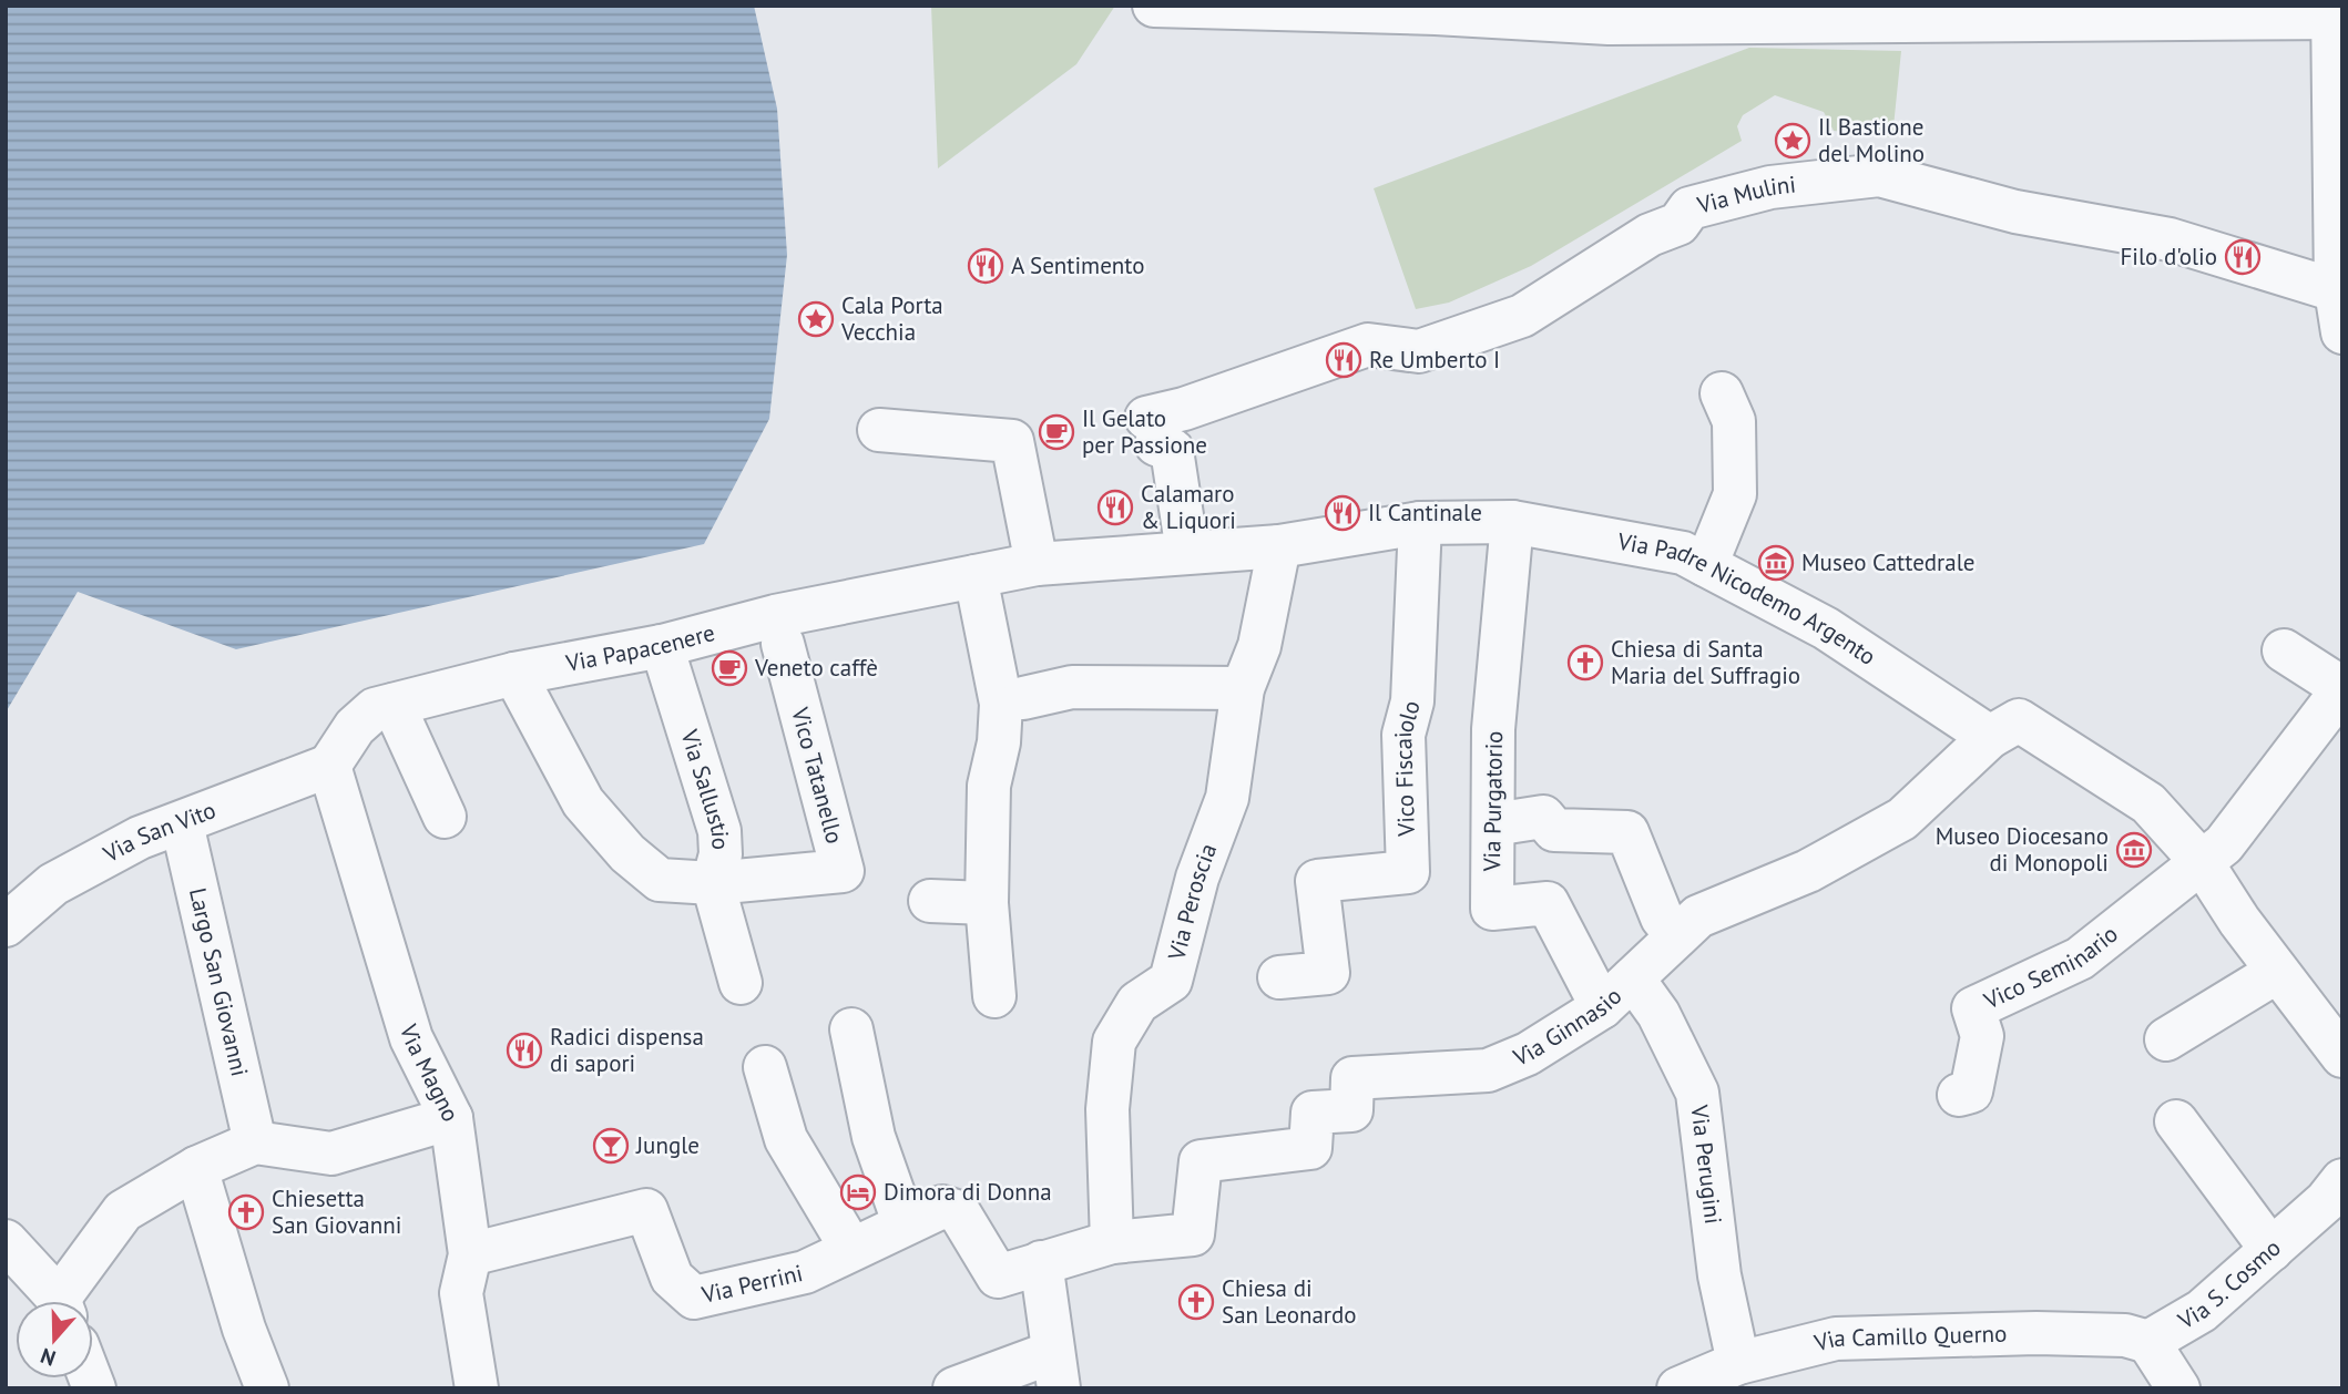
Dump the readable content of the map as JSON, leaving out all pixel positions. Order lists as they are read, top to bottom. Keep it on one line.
{"streets":{"street":["Via Mulini","Via Padre Nicodemo Argento","Via Papacenere","Vico Fiscaiolo","Vico Tatanello","Via Sallustio","Via Purgatorio","Via San Vito","Via Peroscia","Vico Seminario","Largo San Giovanni","Via Ginnasio","Via Magno","Via Perugini","Via Perrini","Via S. Cosmo","Via Camillo Querno"]},"crossings":[["Via Mulini","Via Padre Nicodemo Argento"],["Via Padre Nicodemo Argento","Via Papacenere"],["Via Padre Nicodemo Argento","Vico Fiscaiolo"],["Via Padre Nicodemo Argento","Via Purgatorio"],["Via Padre Nicodemo Argento","Via Peroscia"],["Via Padre Nicodemo Argento","Via Ginnasio"],["Via Papacenere","Vico Tatanello"],["Via Papacenere","Via Sallustio"],["Via Papacenere","Via San Vito"],["Via Papacenere","Via Magno"],["Vico Tatanello","Via Sallustio"],["Via Purgatorio","Via Ginnasio"],["Via San Vito","Largo San Giovanni"],["Via San Vito","Via Magno"],["Via Peroscia","Via Ginnasio"],["Via Ginnasio","Via Perugini"],["Via Magno","Via Perrini"],["Via Perugini","Via Camillo Querno"],["Via S. Cosmo","Via Camillo Querno"]],"places":{"place":["Il Bastione del Molino","Cala Porta Vecchia"],"restaurant":["Filo d'olio","A Sentimento","Re Umberto I","Calamaro & Liquori","Il Cantinale","Radici dispensa di sapori"],"cafe":["Il Gelato per Passione","Veneto caffè"],"museum":["Museo Cattedrale","Museo Diocesano di Monopoli"],"church":["Chiesa di Santa Maria del Suffragio","Chiesetta San Giovanni","Chiesa di San Leonardo"],"bar":["Jungle"],"hotel":["Dimora di Donna"]},"north":"bottom"}
